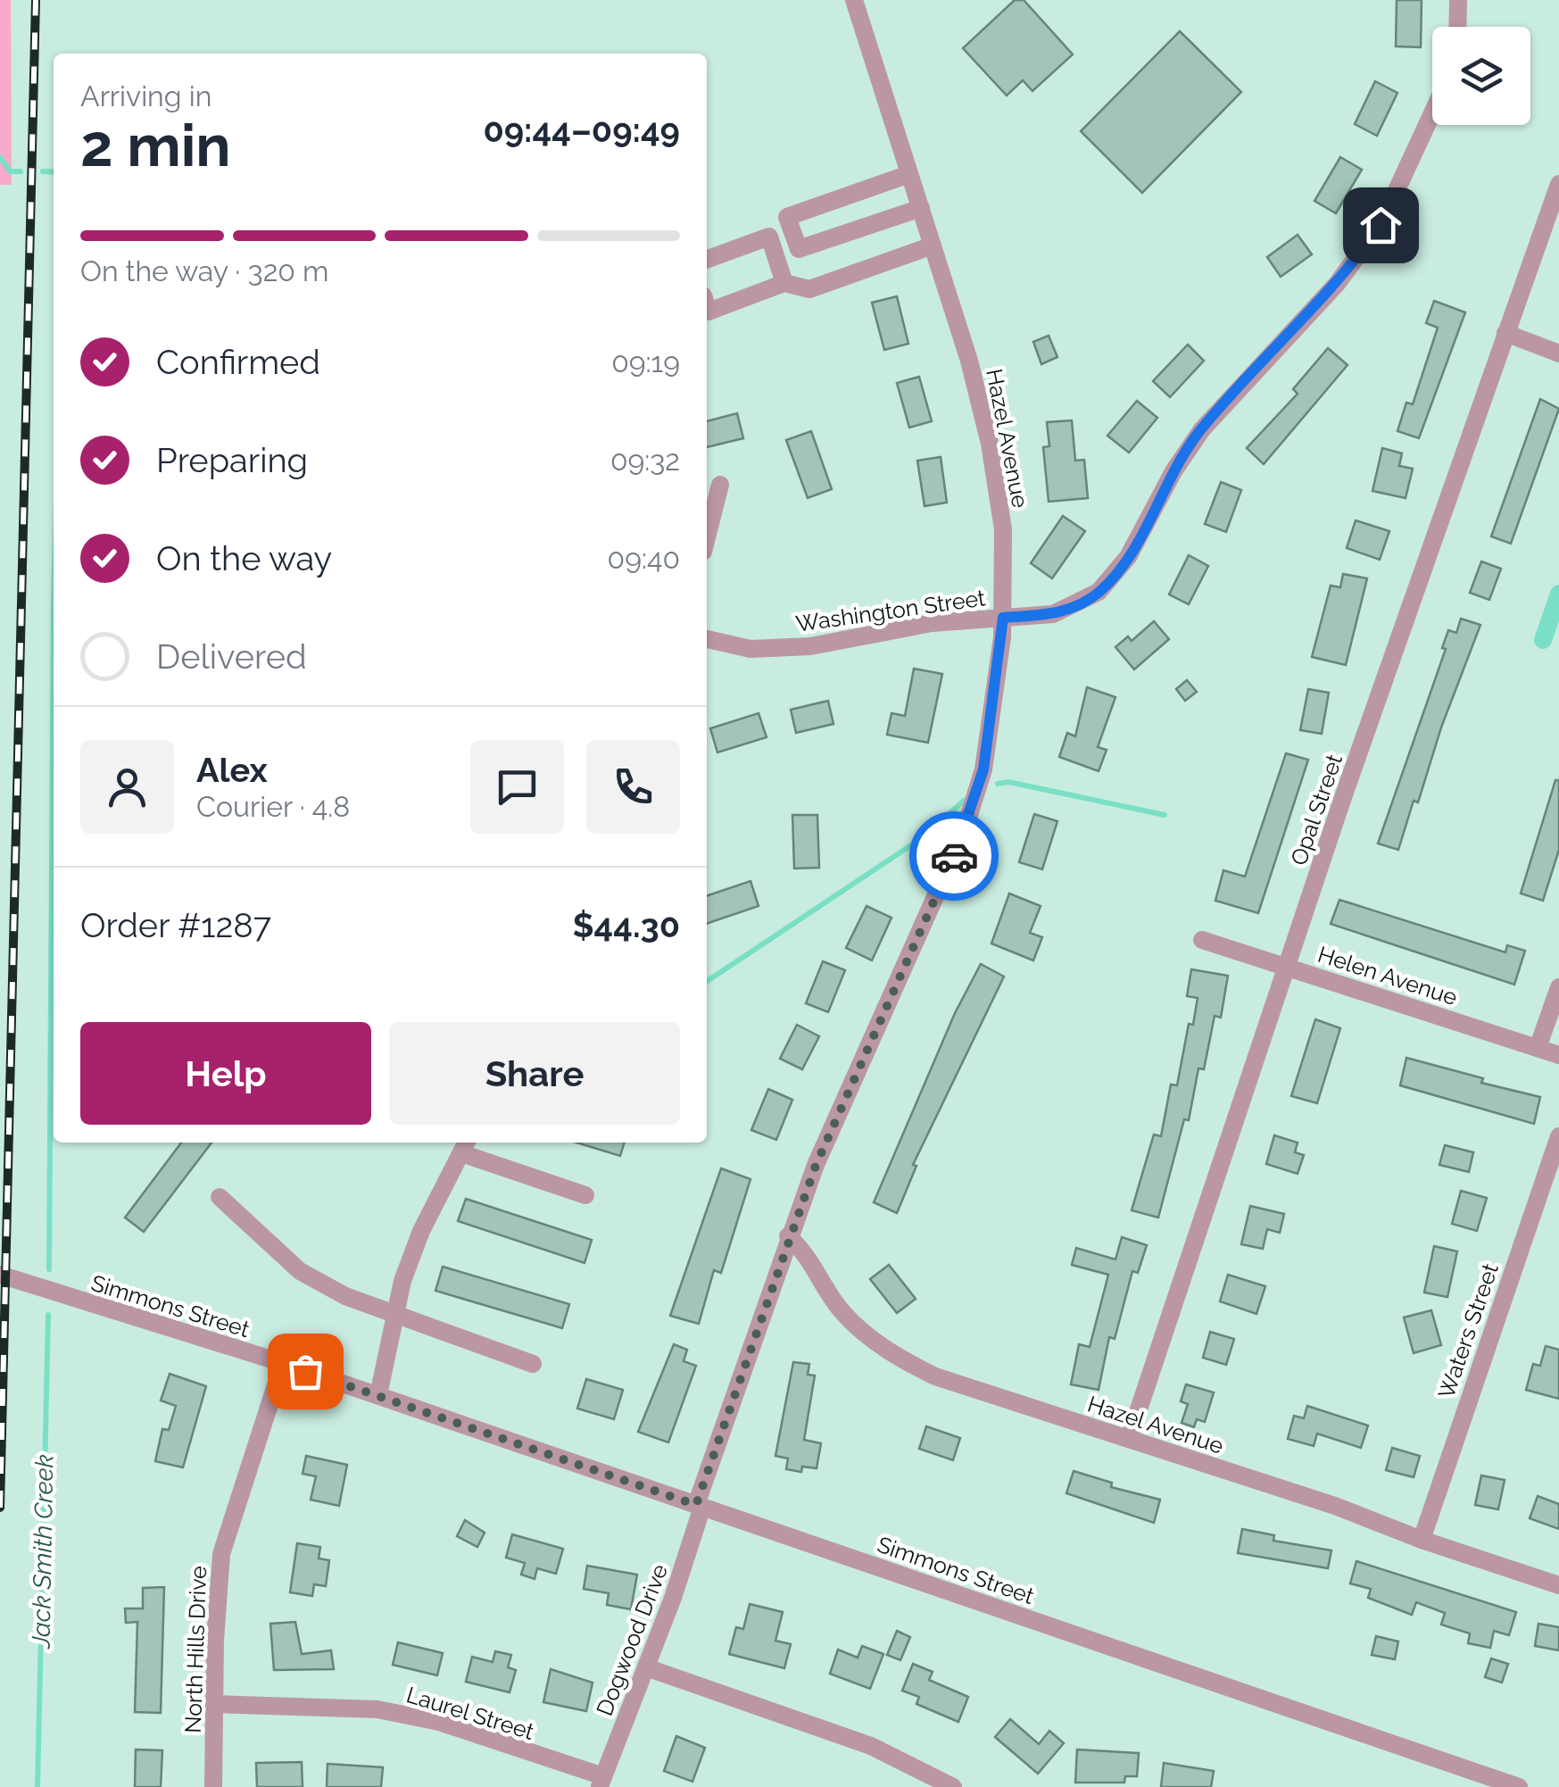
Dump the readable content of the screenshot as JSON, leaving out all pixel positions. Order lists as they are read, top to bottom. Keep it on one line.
{"streets":{"street":["Hazel Avenue","Washington Street","Opal Street","Helen Avenue","Simmons Street","Waters Street","Dogwood Drive","North Hills Drive","Laurel Street"]},"crossings":[["Hazel Avenue","Washington Street"],["Hazel Avenue","Opal Street"],["Hazel Avenue","Simmons Street"],["Hazel Avenue","Waters Street"],["Hazel Avenue","Dogwood Drive"],["Opal Street","Helen Avenue"],["Simmons Street","Dogwood Drive"],["Simmons Street","North Hills Drive"],["Dogwood Drive","Laurel Street"],["North Hills Drive","Laurel Street"]],"water":["Jack Smith Creek"],"page":{"heading":["2 min","Arriving in","09:44–09:49"],"panel":["Alex","Courier · 4.8","Order #1287","$44.30"],"bar":"On the way · 320 m","list":[["Confirmed","09:19"],["Preparing","09:32"],["On the way","09:40"],"Delivered"],"buttons":["Help","Share"]}}
